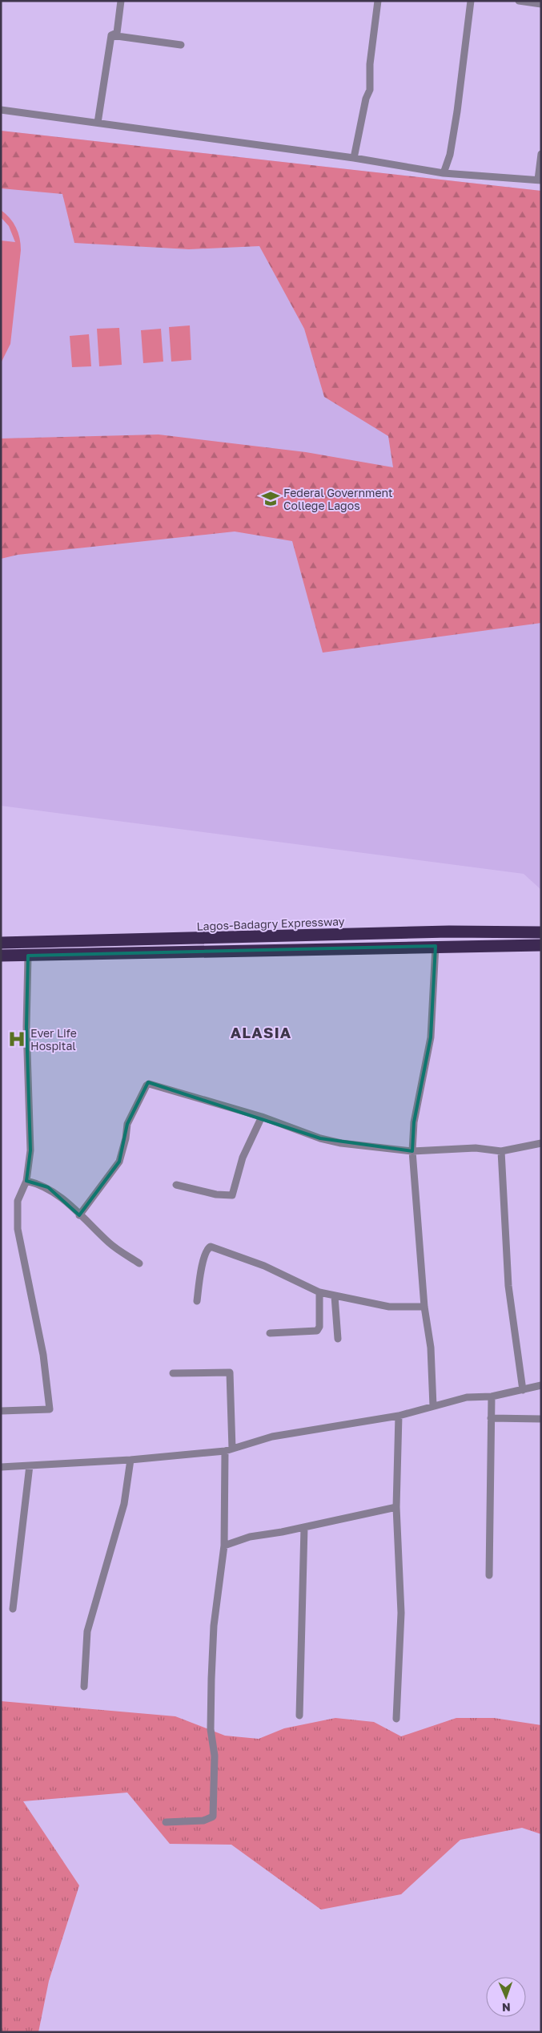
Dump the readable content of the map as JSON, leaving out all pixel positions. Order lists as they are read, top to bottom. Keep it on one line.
{"streets":{"highway":["Lagos-Badagry Expressway"]},"districts":["ALASIA"],"places":{"school or university":["Federal Government College Lagos"],"hospital":["Ever Life Hospital"]},"north":"bottom"}
